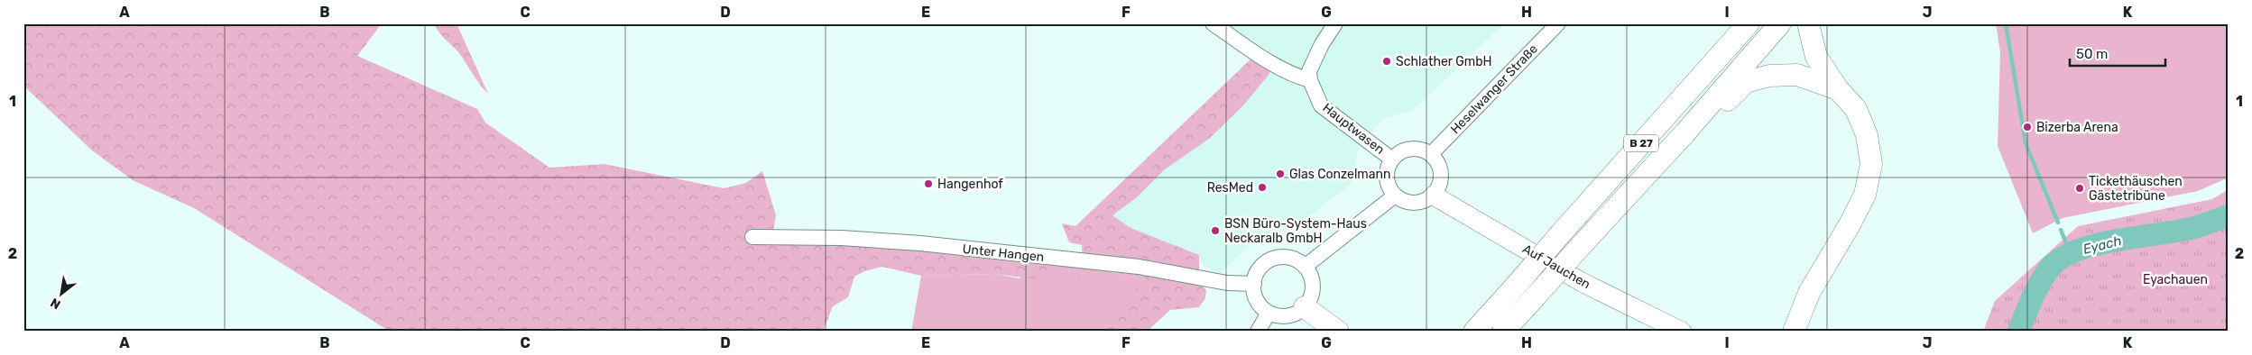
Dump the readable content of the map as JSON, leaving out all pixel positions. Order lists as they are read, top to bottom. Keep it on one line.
{"streets":{"highway":["B 27"],"main road":["Auf Jauchen"],"street":["Heselwanger Straße","Hauptwasen","Unter Hangen"]},"crossings":[["Heselwanger Straße","Hauptwasen"],["Heselwanger Straße","Auf Jauchen"],["Hauptwasen","Auf Jauchen"]],"water":["Eyach"],"parks":["Eyachauen"],"places":["Schlather GmbH","Bizerba Arena","Glas Conzelmann","Hangenhof","ResMed","Tickethäuschen Gästetribüne","BSN Büro-System-Haus Neckaralb GmbH"],"scale_bar":"50 m","north":"bottom left","grid":{"columns":["A","B","C","D","E","F","G","H","I","J","K"],"rows":["1","2"]}}
